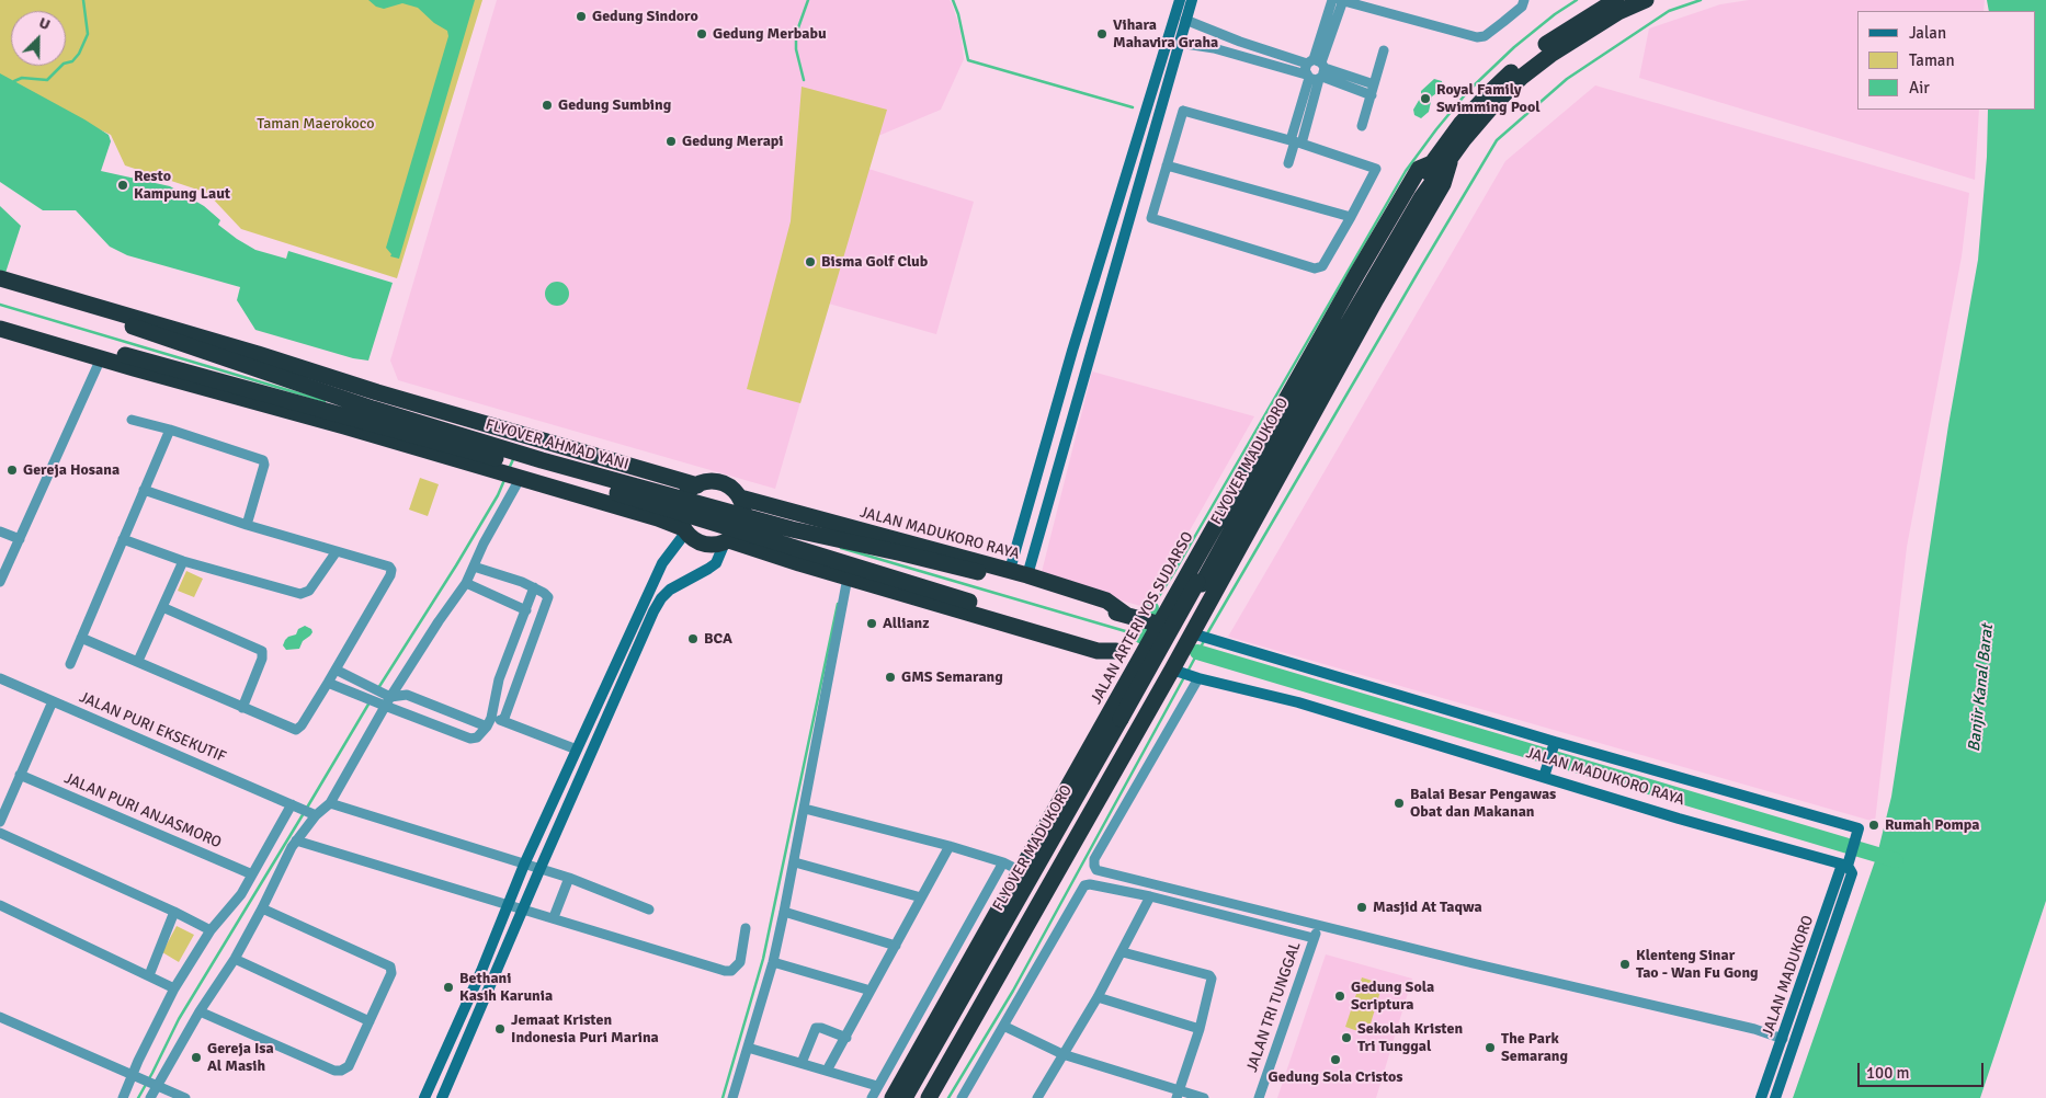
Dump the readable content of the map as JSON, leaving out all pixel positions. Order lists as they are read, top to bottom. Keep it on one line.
{"streets":{"highway":["FLYOVER AHMAD YANI","FLYOVER MADUKORO","JALAN MADUKORO RAYA","JALAN ARTERI YOS SUDARSO"],"street":["JALAN PURI EKSEKUTIF","JALAN PURI ANJASMORO","JALAN MADUKORO","JALAN TRI TUNGGAL"]},"crossings":[["FLYOVER AHMAD YANI","JALAN MADUKORO RAYA"],["FLYOVER MADUKORO","JALAN ARTERI YOS SUDARSO"],["JALAN MADUKORO RAYA","JALAN ARTERI YOS SUDARSO"],["JALAN MADUKORO RAYA","JALAN MADUKORO"]],"water":["Banjir Kanal Barat"],"parks":["Taman Maerokoco"],"places":["Gedung Sindoro","Gedung Merbabu","Vihara Mahavira Graha","Royal Family Swimming Pool","Gedung Sumbing","Gedung Merapi","Resto Kampung Laut","Bisma Golf Club","Gereja Hosana","Allianz","BCA","GMS Semarang","Balai Besar Pengawas Obat dan Makanan","Rumah Pompa","Masjid At Taqwa","Klenteng Sinar Tao - Wan Fu Gong","Bethani Kasih Karunia","Gedung Sola Scriptura","Jemaat Kristen Indonesia Puri Marina","Sekolah Kristen Tri Tunggal","The Park Semarang","Gereja Isa Al Masih","Gedung Sola Cristos"],"legend":["Jalan","Taman","Air"],"scale_bar":"100 m","north":"top right"}
